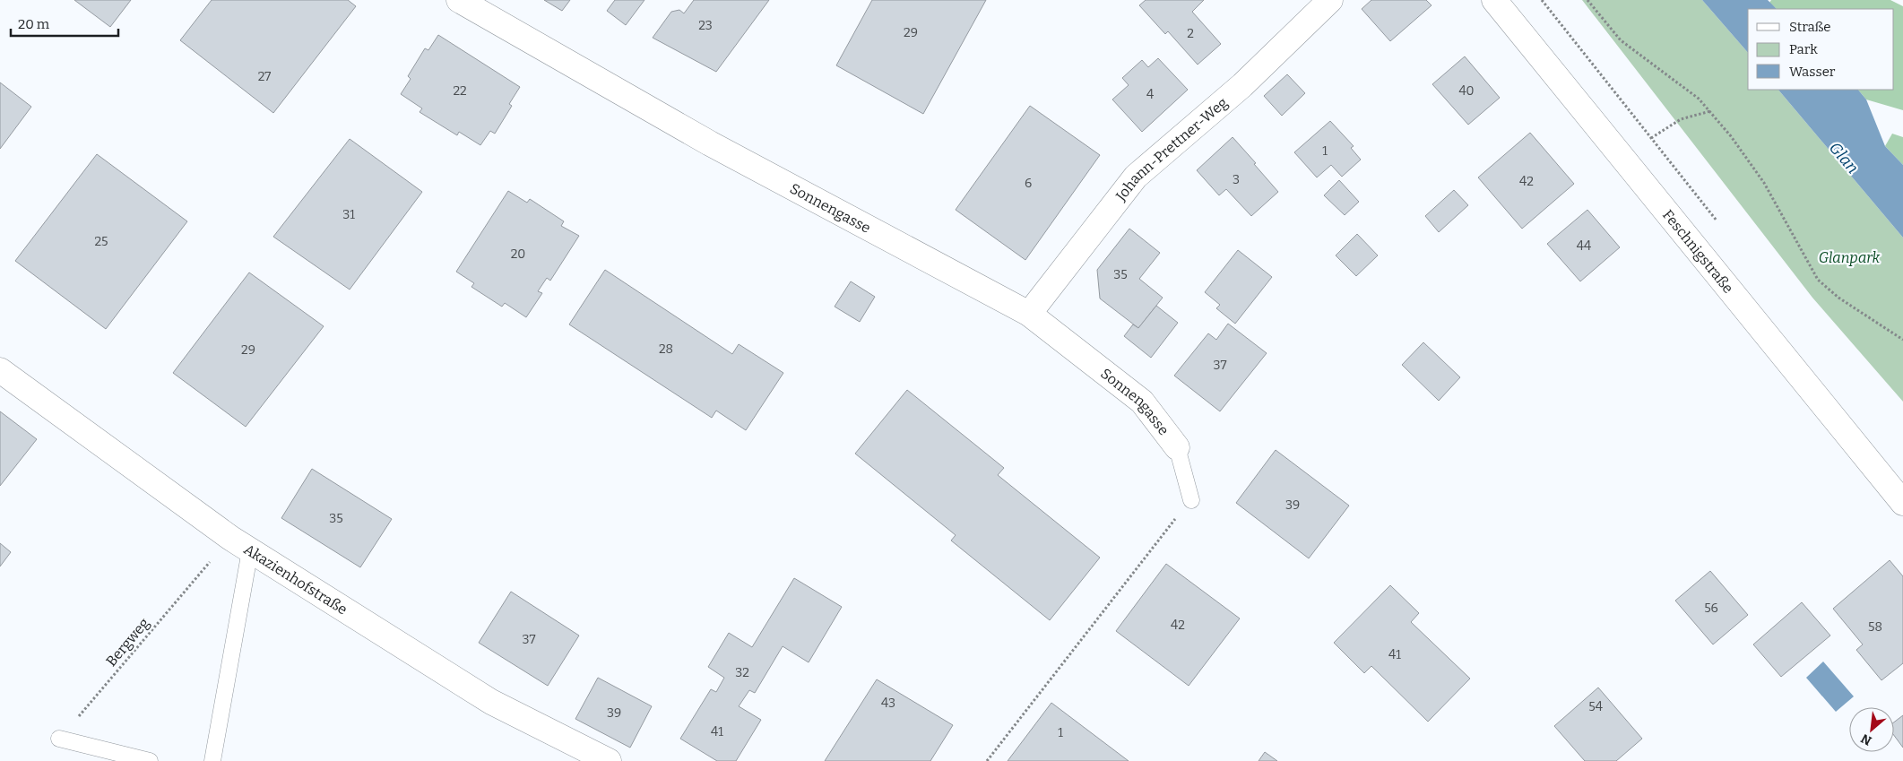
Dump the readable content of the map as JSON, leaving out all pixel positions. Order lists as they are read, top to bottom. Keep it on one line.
{"streets":{"street":["Johann-Prettner-Weg","Sonnengasse","Feschnigstraße","Akazienhofstraße"],"path":["Bergweg"]},"crossings":[["Johann-Prettner-Weg","Sonnengasse"],["Akazienhofstraße","Bergweg"]],"water":["Glan"],"parks":["Glanpark"],"house_numbers":["23","29","2","27","22","40","4","1","3","42","6","31","25","44","20","35","28","29","37","39","35","56","42","58","37","41","32","43","54","39","41","1"],"legend":["Straße","Park","Wasser"],"scale_bar":"20 m","north":"bottom left"}
